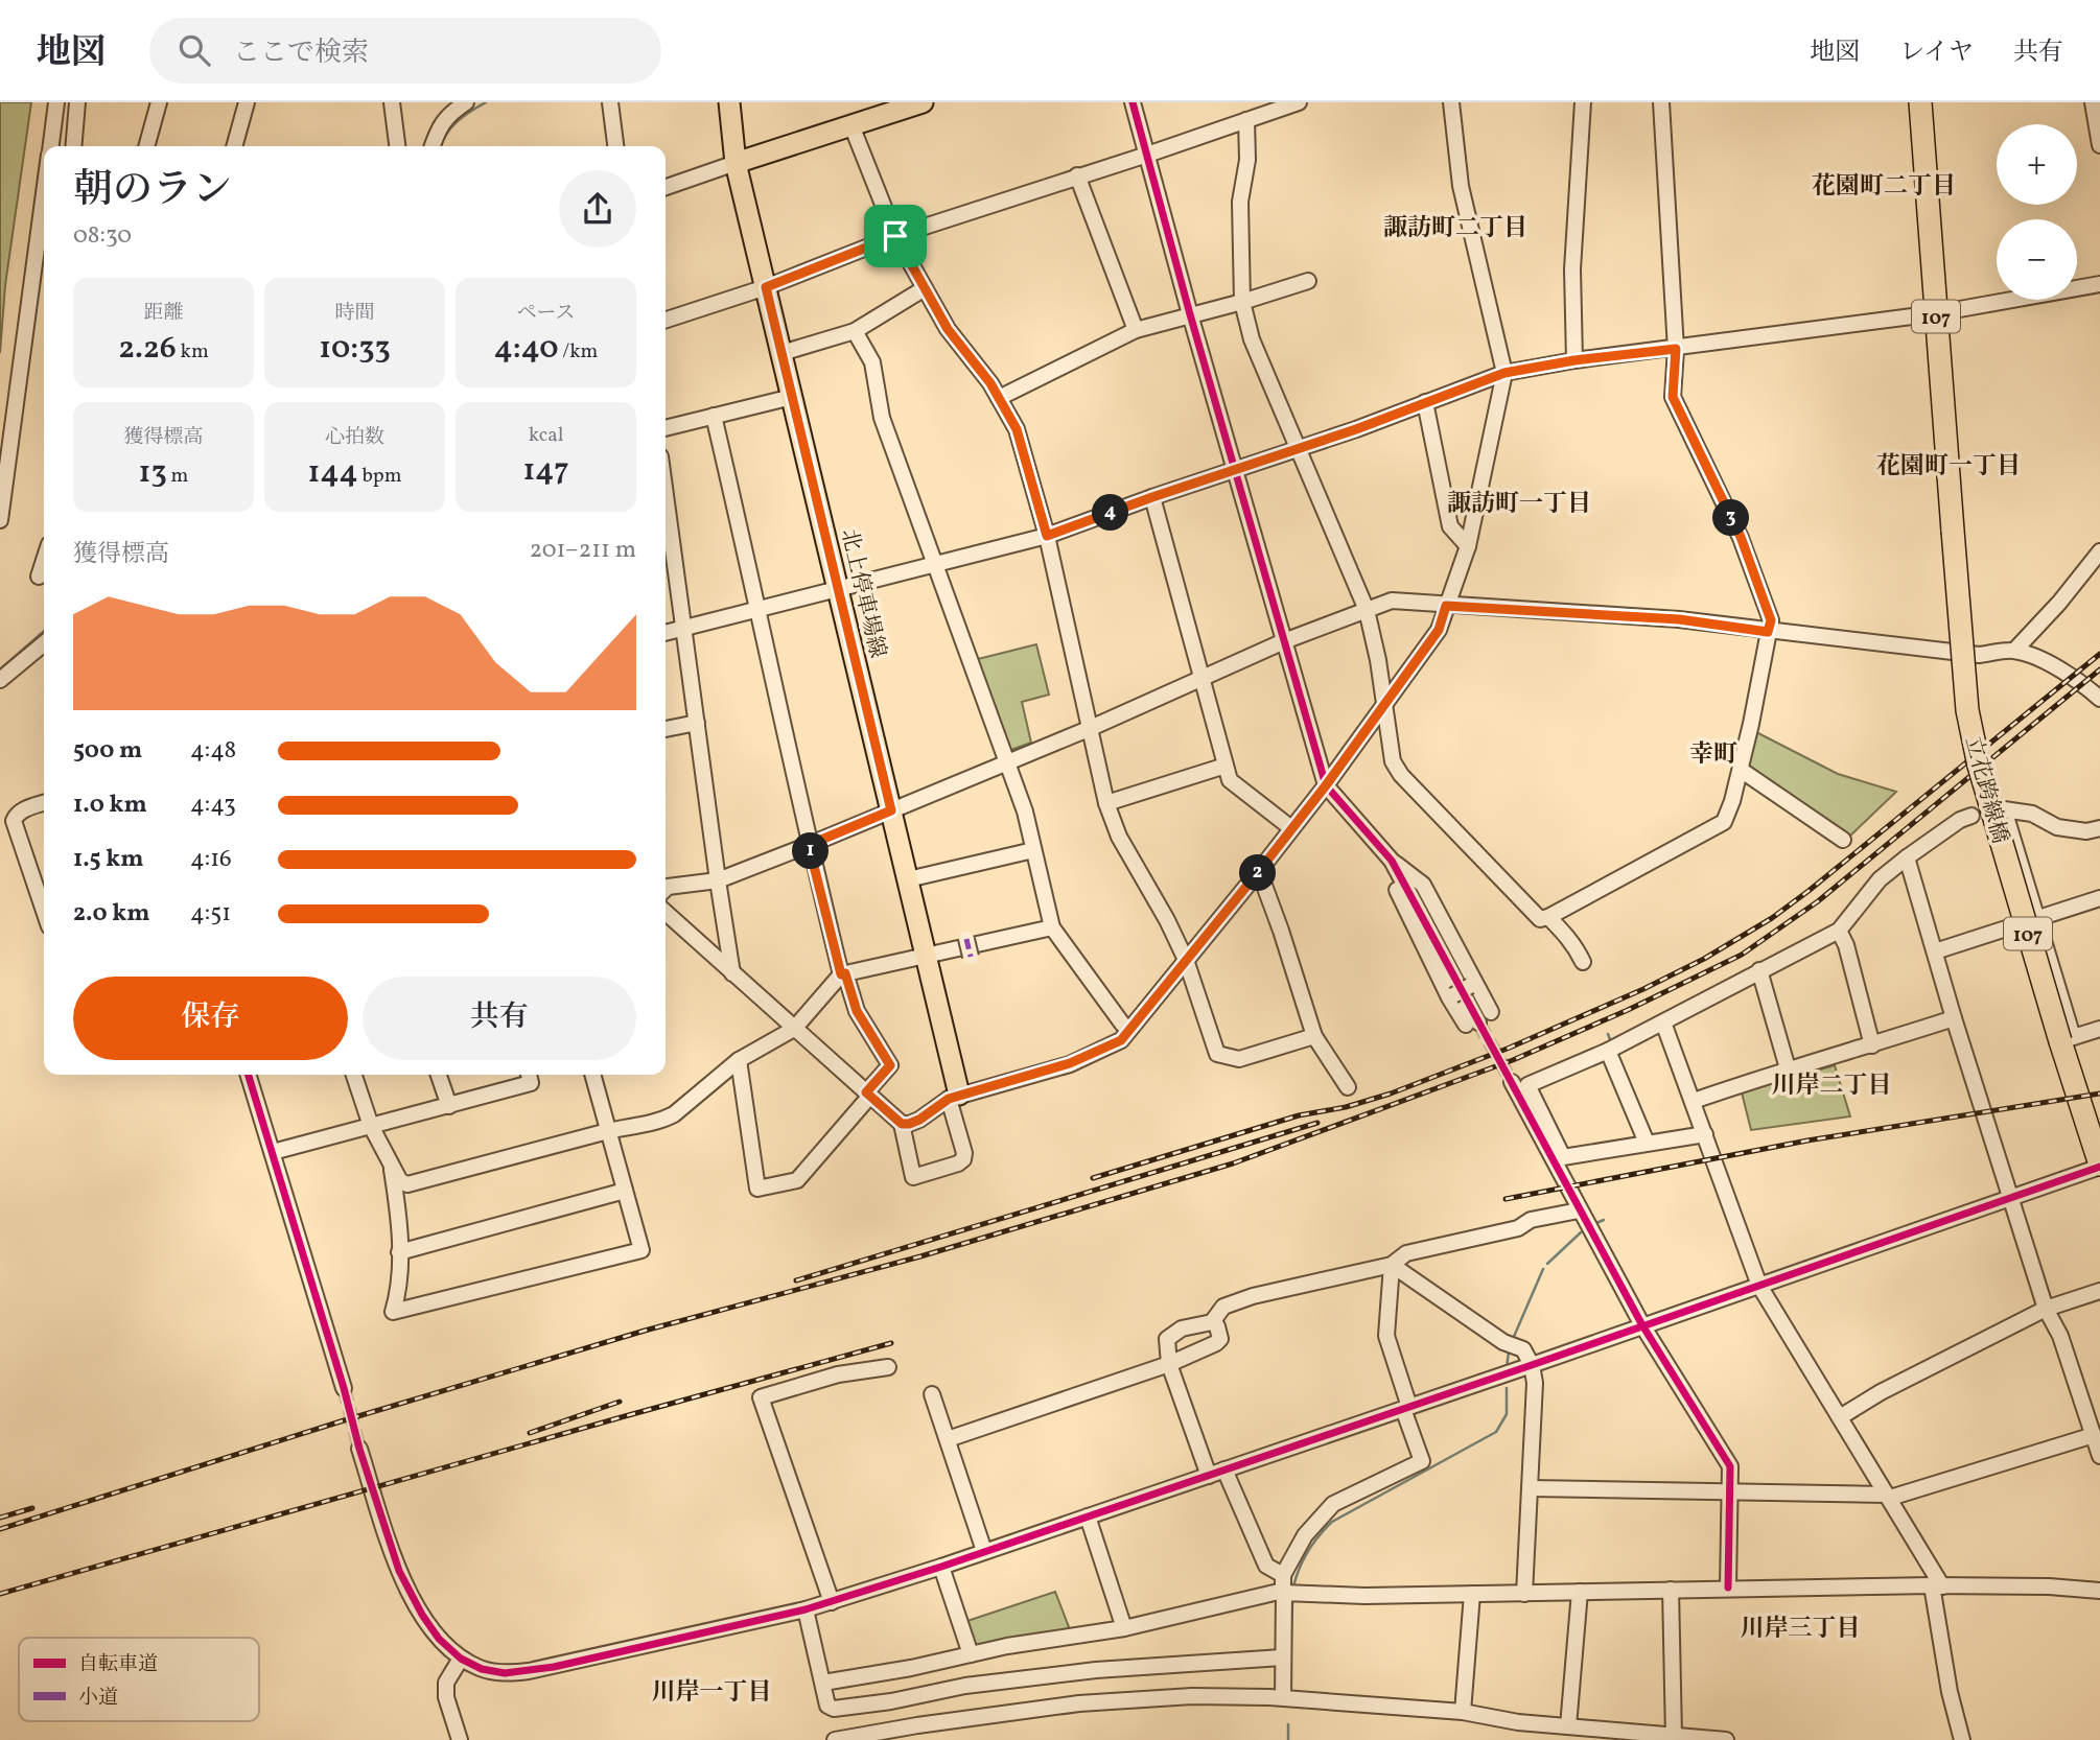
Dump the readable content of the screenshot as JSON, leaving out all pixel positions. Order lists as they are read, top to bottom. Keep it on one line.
{"streets":{"highway":["107","立花跨線橋"],"main road":["北上停車場線"]},"crossings":[["107","立花跨線橋"]],"districts":["花園町二丁目","諏訪町二丁目","花園町一丁目","諏訪町一丁目","幸町","川岸二丁目","川岸三丁目","川岸一丁目"],"legend":["自転車道","小道"],"page":{"header":"地図","search":"ここで検索","nav":["地図","レイヤ","共有"],"map_buttons":["+","−"],"heading":["朝のラン","08:30"],"stats":[["距離","2.26 km"],["時間","10:33"],["ペース","4:40 /km"],["獲得標高","13 m"],["心拍数","144 bpm"],["kcal","147"]],"pins":["4","3","1","2"],"chart":["獲得標高","201–211 m"],"list":[{"name":"500 m","note":"4:48"},{"name":"1.0 km","note":"4:43"},{"name":"1.5 km","note":"4:16"},{"name":"2.0 km","note":"4:51"}],"buttons":["保存","共有"]}}
